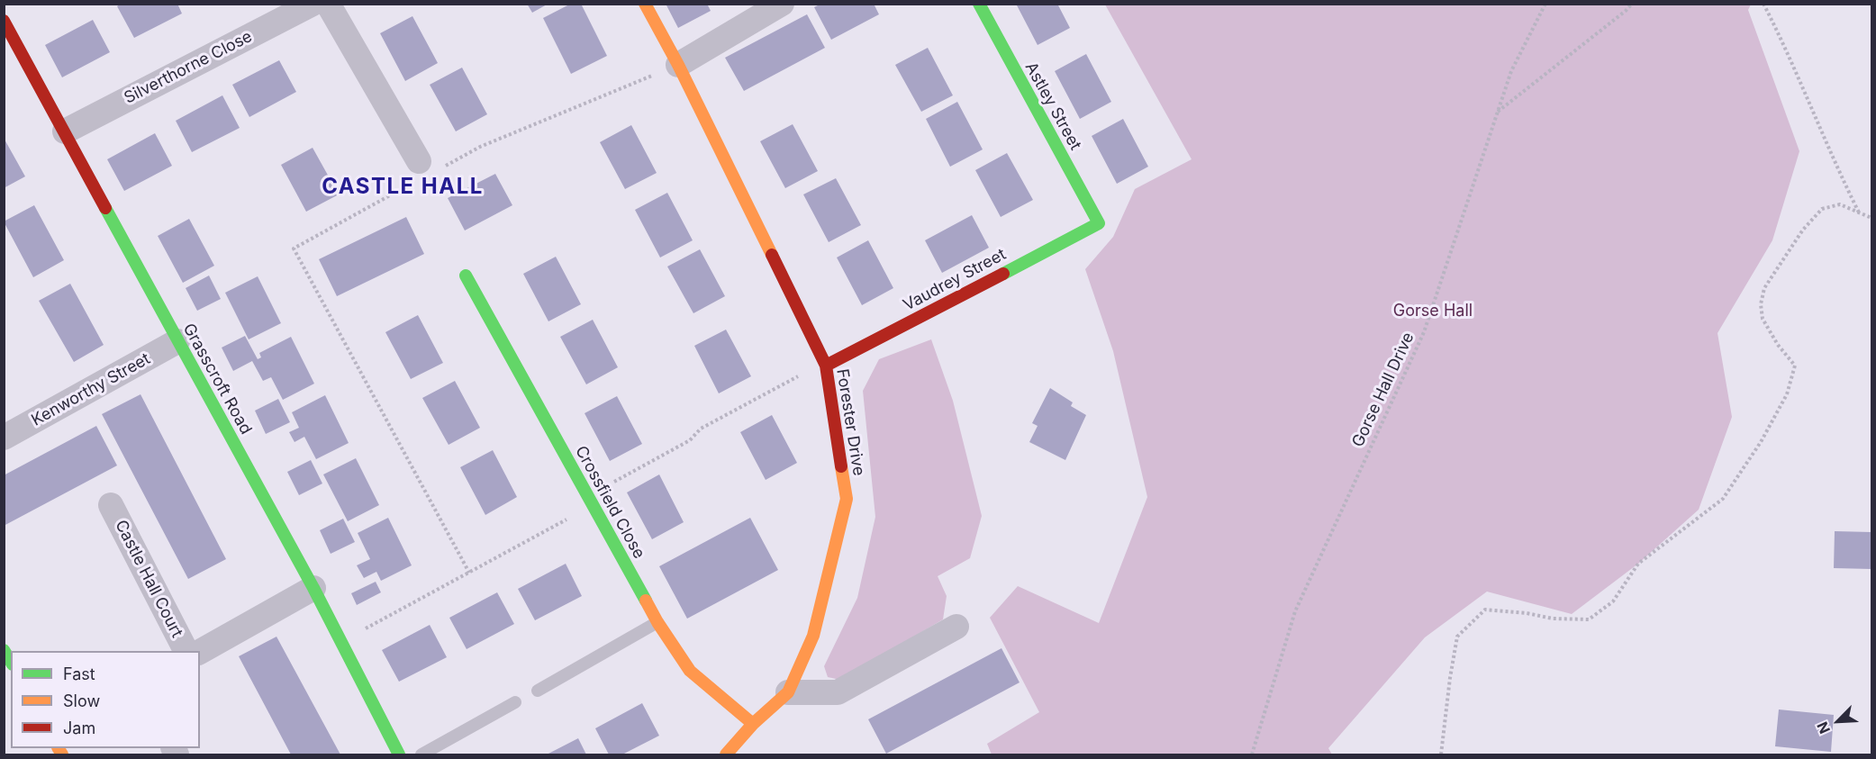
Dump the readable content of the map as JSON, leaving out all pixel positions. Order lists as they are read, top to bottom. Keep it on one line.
{"streets":{"street":["Silverthorne Close","Astley Street","Vaudrey Street","Grasscroft Road","Kenworthy Street","Forester Drive","Crossfield Close","Castle Hall Court"],"path":["Gorse Hall Drive"]},"crossings":[["Silverthorne Close","Grasscroft Road"],["Astley Street","Vaudrey Street"],["Vaudrey Street","Forester Drive"],["Grasscroft Road","Kenworthy Street"],["Grasscroft Road","Castle Hall Court"],["Forester Drive","Crossfield Close"]],"districts":["CASTLE HALL"],"parks":["Gorse Hall"],"legend":["Fast","Slow","Jam"],"north":"bottom left"}
